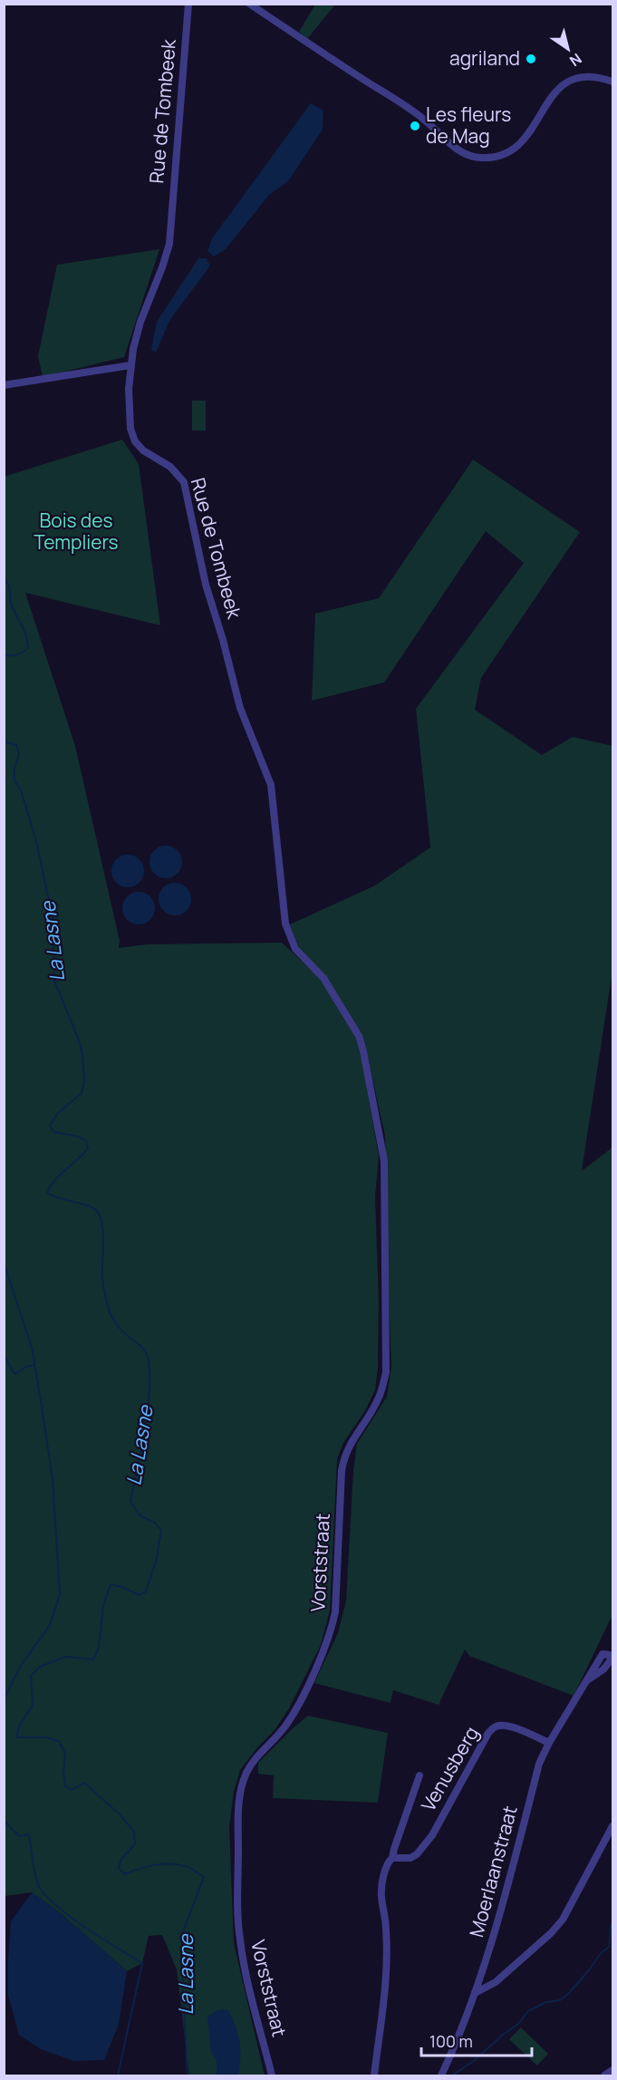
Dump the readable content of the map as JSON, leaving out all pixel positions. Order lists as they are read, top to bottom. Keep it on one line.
{"streets":{"street":["Rue de Tombeek","Vorststraat","Venusberg","Moerlaanstraat"]},"crossings":[["Rue de Tombeek","Vorststraat"],["Venusberg","Moerlaanstraat"]],"water":["La Lasne"],"parks":["Bois des Templiers"],"places":["agriland","Les fleurs de Mag"],"scale_bar":"100 m","north":"bottom right"}
